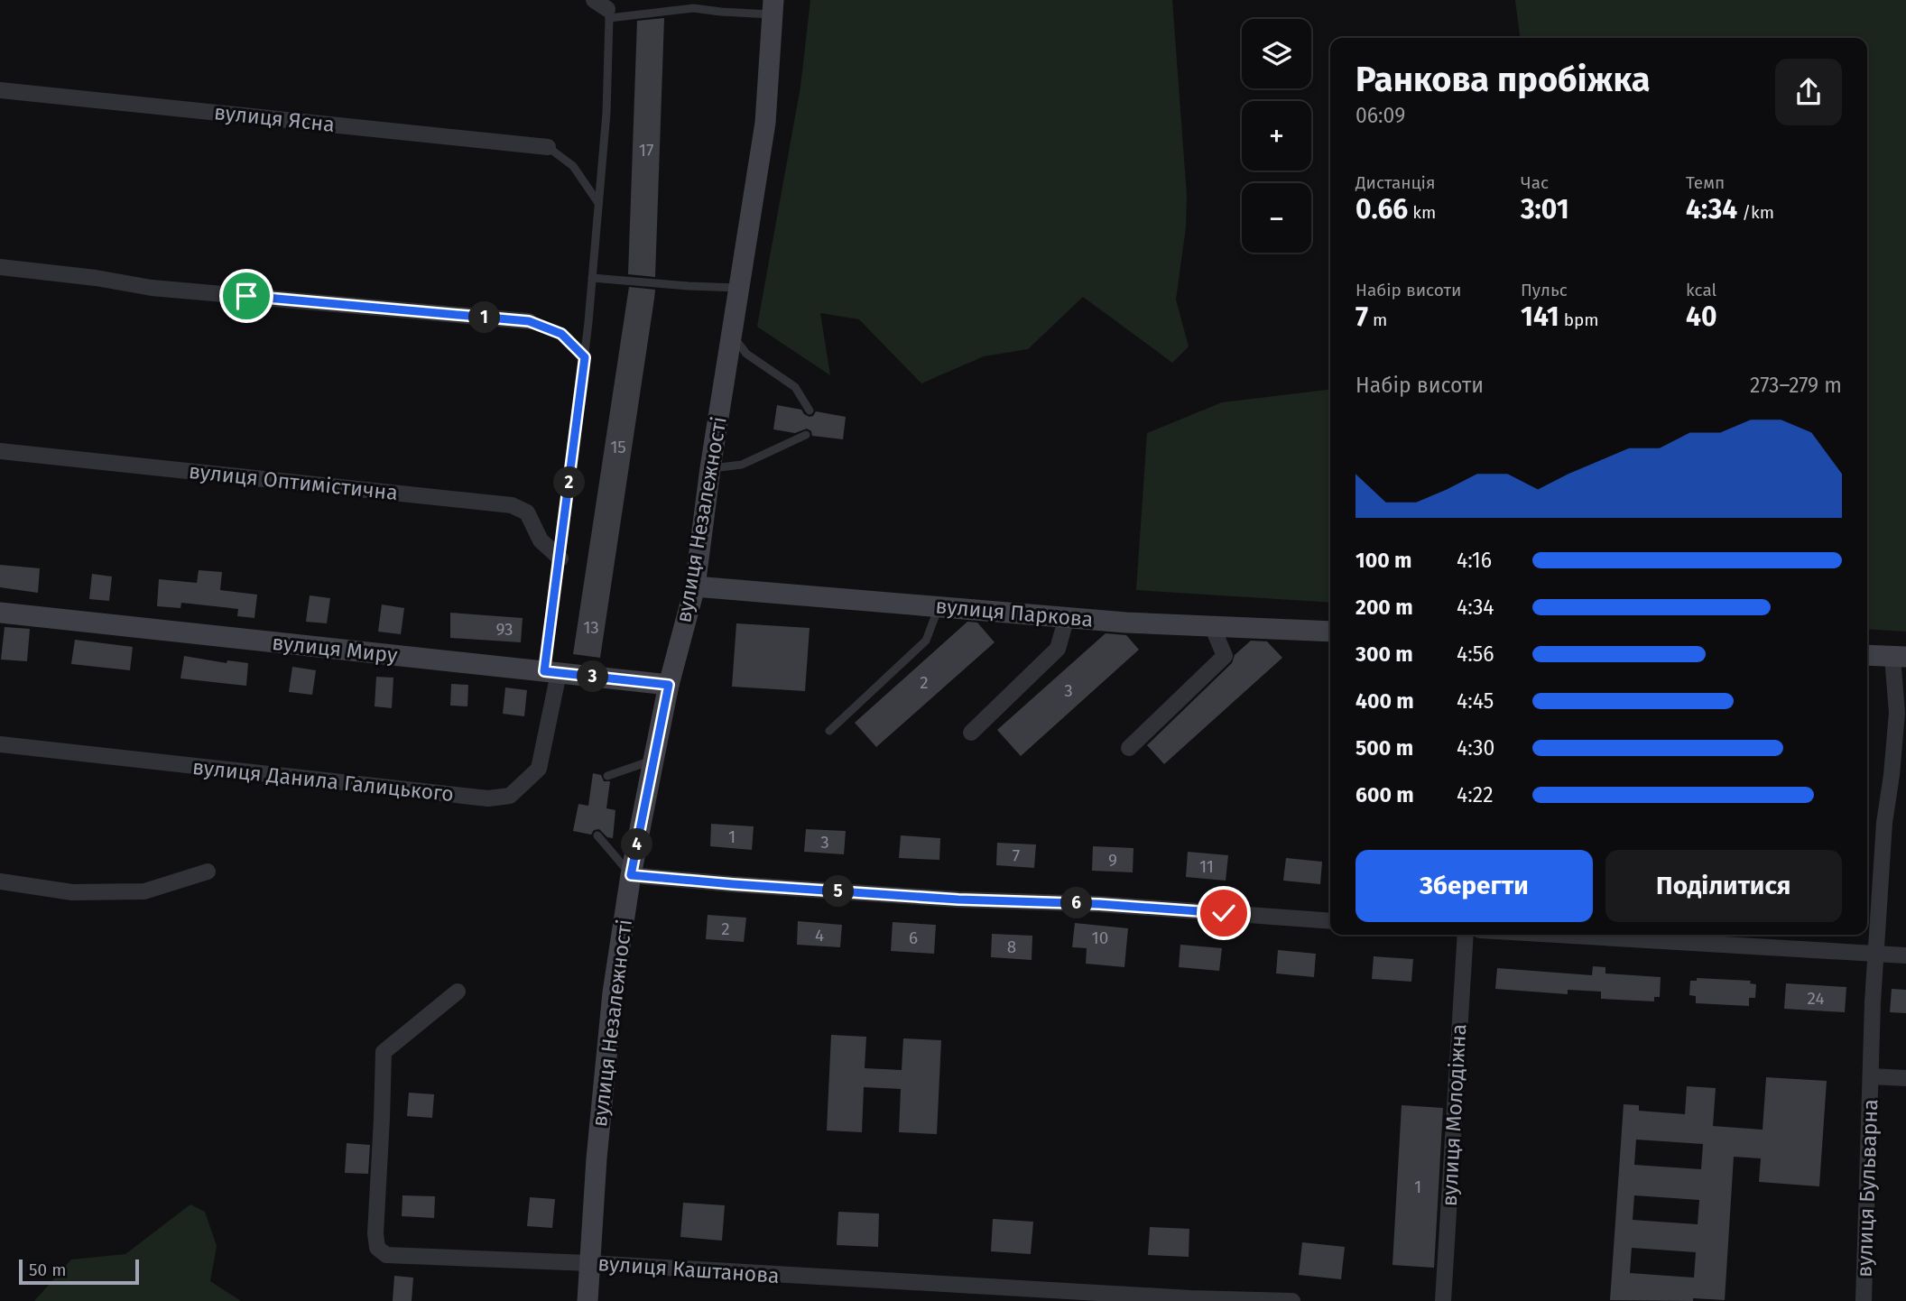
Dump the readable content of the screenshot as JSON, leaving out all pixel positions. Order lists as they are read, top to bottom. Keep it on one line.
{"streets":{"street":["вулиця Ясна","вулиця Оптимістична","вулиця Незалежності","вулиця Паркова","вулиця Миру","вулиця Данила Галицького","вулиця Молодіжна","вулиця Бульварна","вулиця Каштанова"]},"crossings":[["вулиця Незалежності","вулиця Паркова"],["вулиця Незалежності","вулиця Миру"],["вулиця Незалежності","вулиця Каштанова"],["вулиця Миру","вулиця Данила Галицького"]],"house_numbers":["17","15","13","93","2","3","1","3","7","9","11","2","4","6","10","8","24","1"],"scale_bar":"50 m","page":{"map_buttons":["+","−"],"heading":["Ранкова пробіжка","06:09"],"stats":[["Дистанція","0.66 km"],["Час","3:01"],["Темп","4:34 /km"],["Набір висоти","7 m"],["Пульс","141 bpm"],["kcal","40"]],"pins":["1","2","3","4","5","6"],"chart":["Набір висоти","273–279 m"],"list":[{"name":"100 m","note":"4:16"},{"name":"200 m","note":"4:34"},{"name":"300 m","note":"4:56"},{"name":"400 m","note":"4:45"},{"name":"500 m","note":"4:30"},{"name":"600 m","note":"4:22"}],"buttons":["Зберегти","Поділитися"],"scale":"50 m"}}
